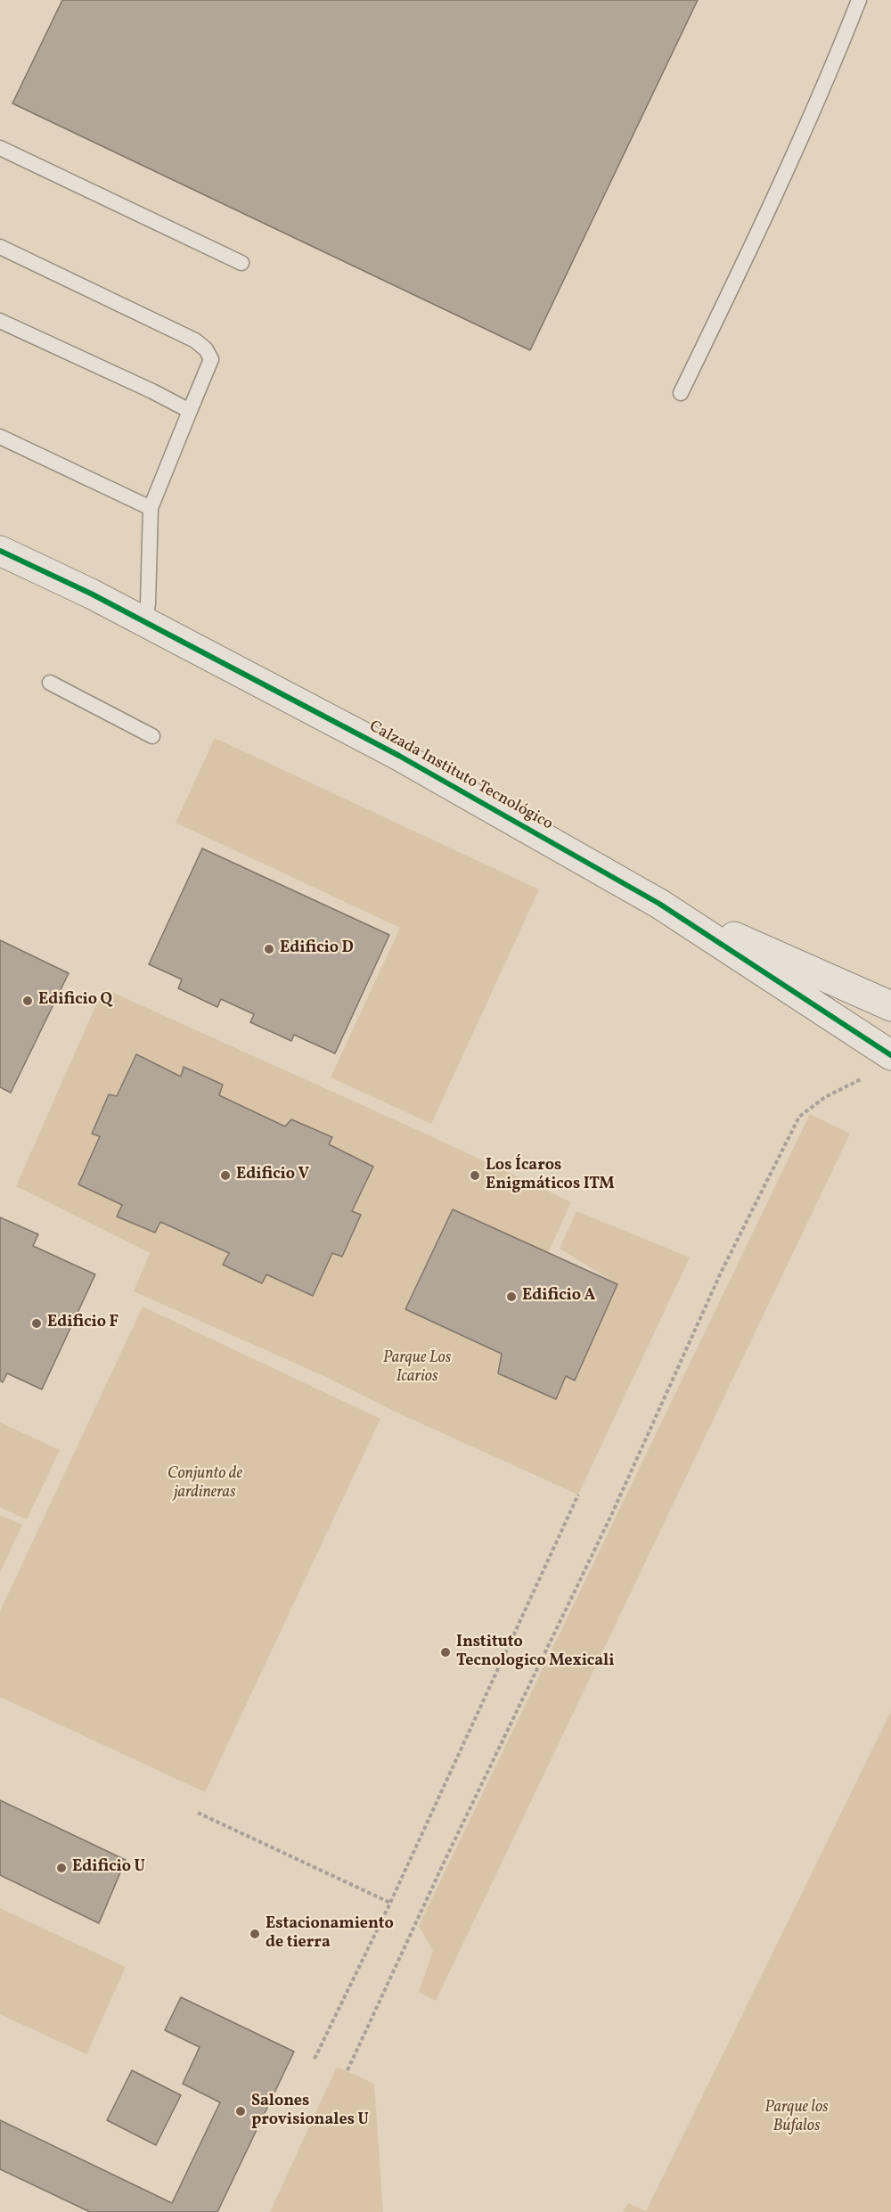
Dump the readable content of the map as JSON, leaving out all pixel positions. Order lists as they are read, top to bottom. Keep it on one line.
{"streets":{"street":["Calzada Instituto Tecnológico"]},"parks":["Parque Los Icarios","Conjunto de jardineras","Parque los Búfalos"],"places":["Edificio D","Edificio Q","Edificio V","Los Ícaros Enigmáticos ITM","Edificio A","Edificio F","Instituto Tecnologico Mexicali","Edificio U","Estacionamiento de tierra","Salones provisionales U"]}
